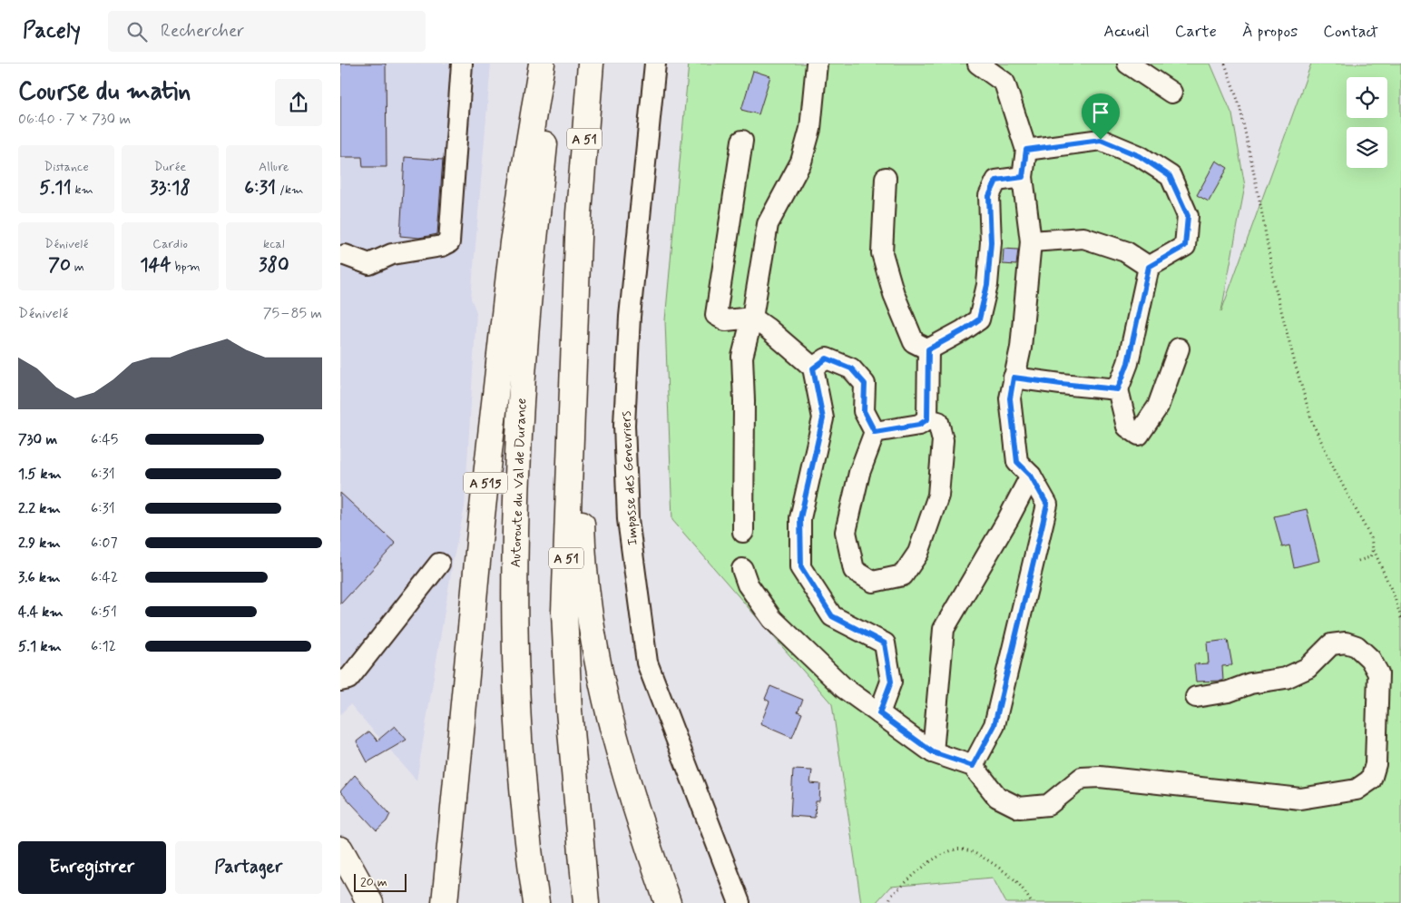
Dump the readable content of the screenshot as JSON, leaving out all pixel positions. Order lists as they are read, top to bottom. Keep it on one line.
{"streets":{"main road":["A 51","A 515","Autoroute du Val de Durance"],"street":["Impasse des Genevriers"]},"scale_bar":"20 m","page":{"header":"Pacely","search":"Rechercher","nav":["Accueil","Carte","À propos","Contact"],"heading":["Course du matin","06:40 · 7 × 730 m"],"stats":[["Distance","5.11 km"],["Durée","33:18"],["Allure","6:31 /km"],["Dénivelé","70 m"],["Cardio","144 bpm"],["kcal","380"]],"chart":["Dénivelé","75–85 m"],"list":[{"name":"730 m","note":"6:45"},{"name":"1.5 km","note":"6:31"},{"name":"2.2 km","note":"6:31"},{"name":"2.9 km","note":"6:07"},{"name":"3.6 km","note":"6:42"},{"name":"4.4 km","note":"6:51"},{"name":"5.1 km","note":"6:12"}],"buttons":["Enregistrer","Partager"],"scale":"20 m"}}
